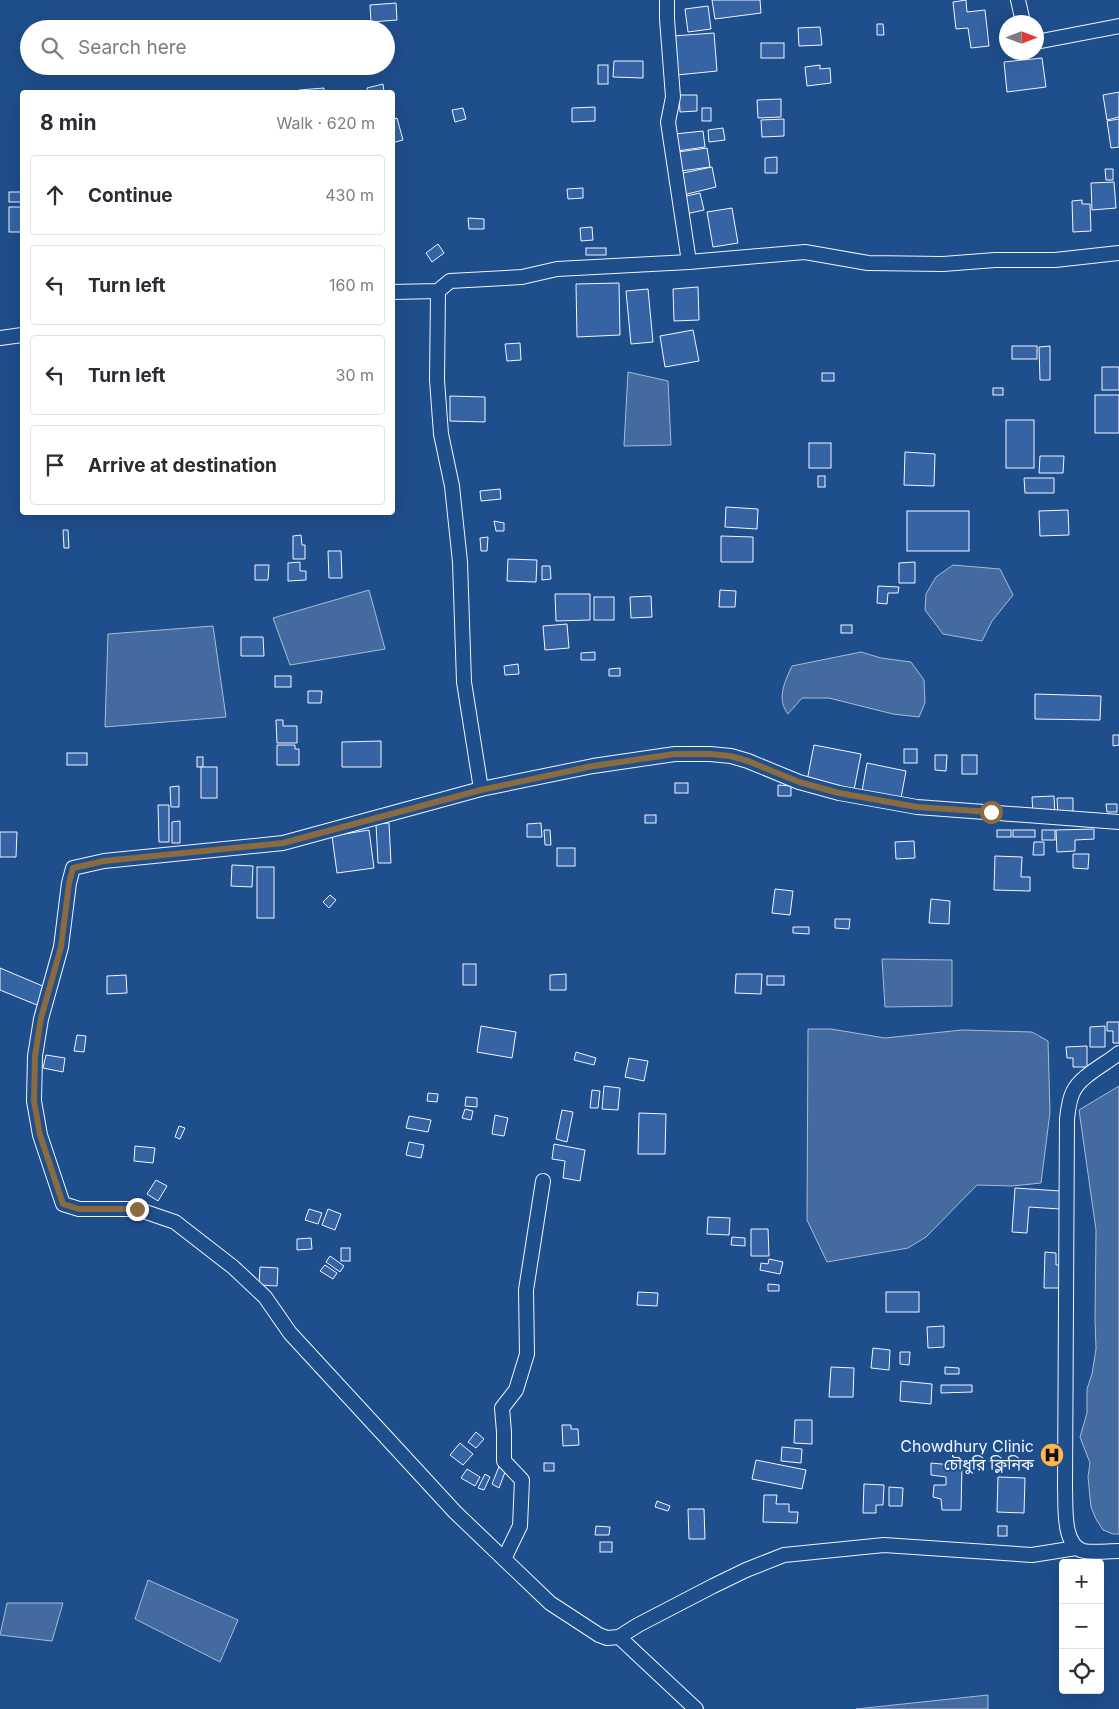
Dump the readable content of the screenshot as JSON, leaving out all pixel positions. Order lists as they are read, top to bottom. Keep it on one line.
{"places":{"hospital":["Chowdhury Clinic চৌধুরি ক্লিনিক"]},"north":"right","page":{"search":"Search here","heading":["8 min","Walk · 620 m"],"list":[["Continue","430 m"],["Turn left","160 m"],["Turn left","30 m"],"Arrive at destination"],"map_buttons":["+","−"]}}
